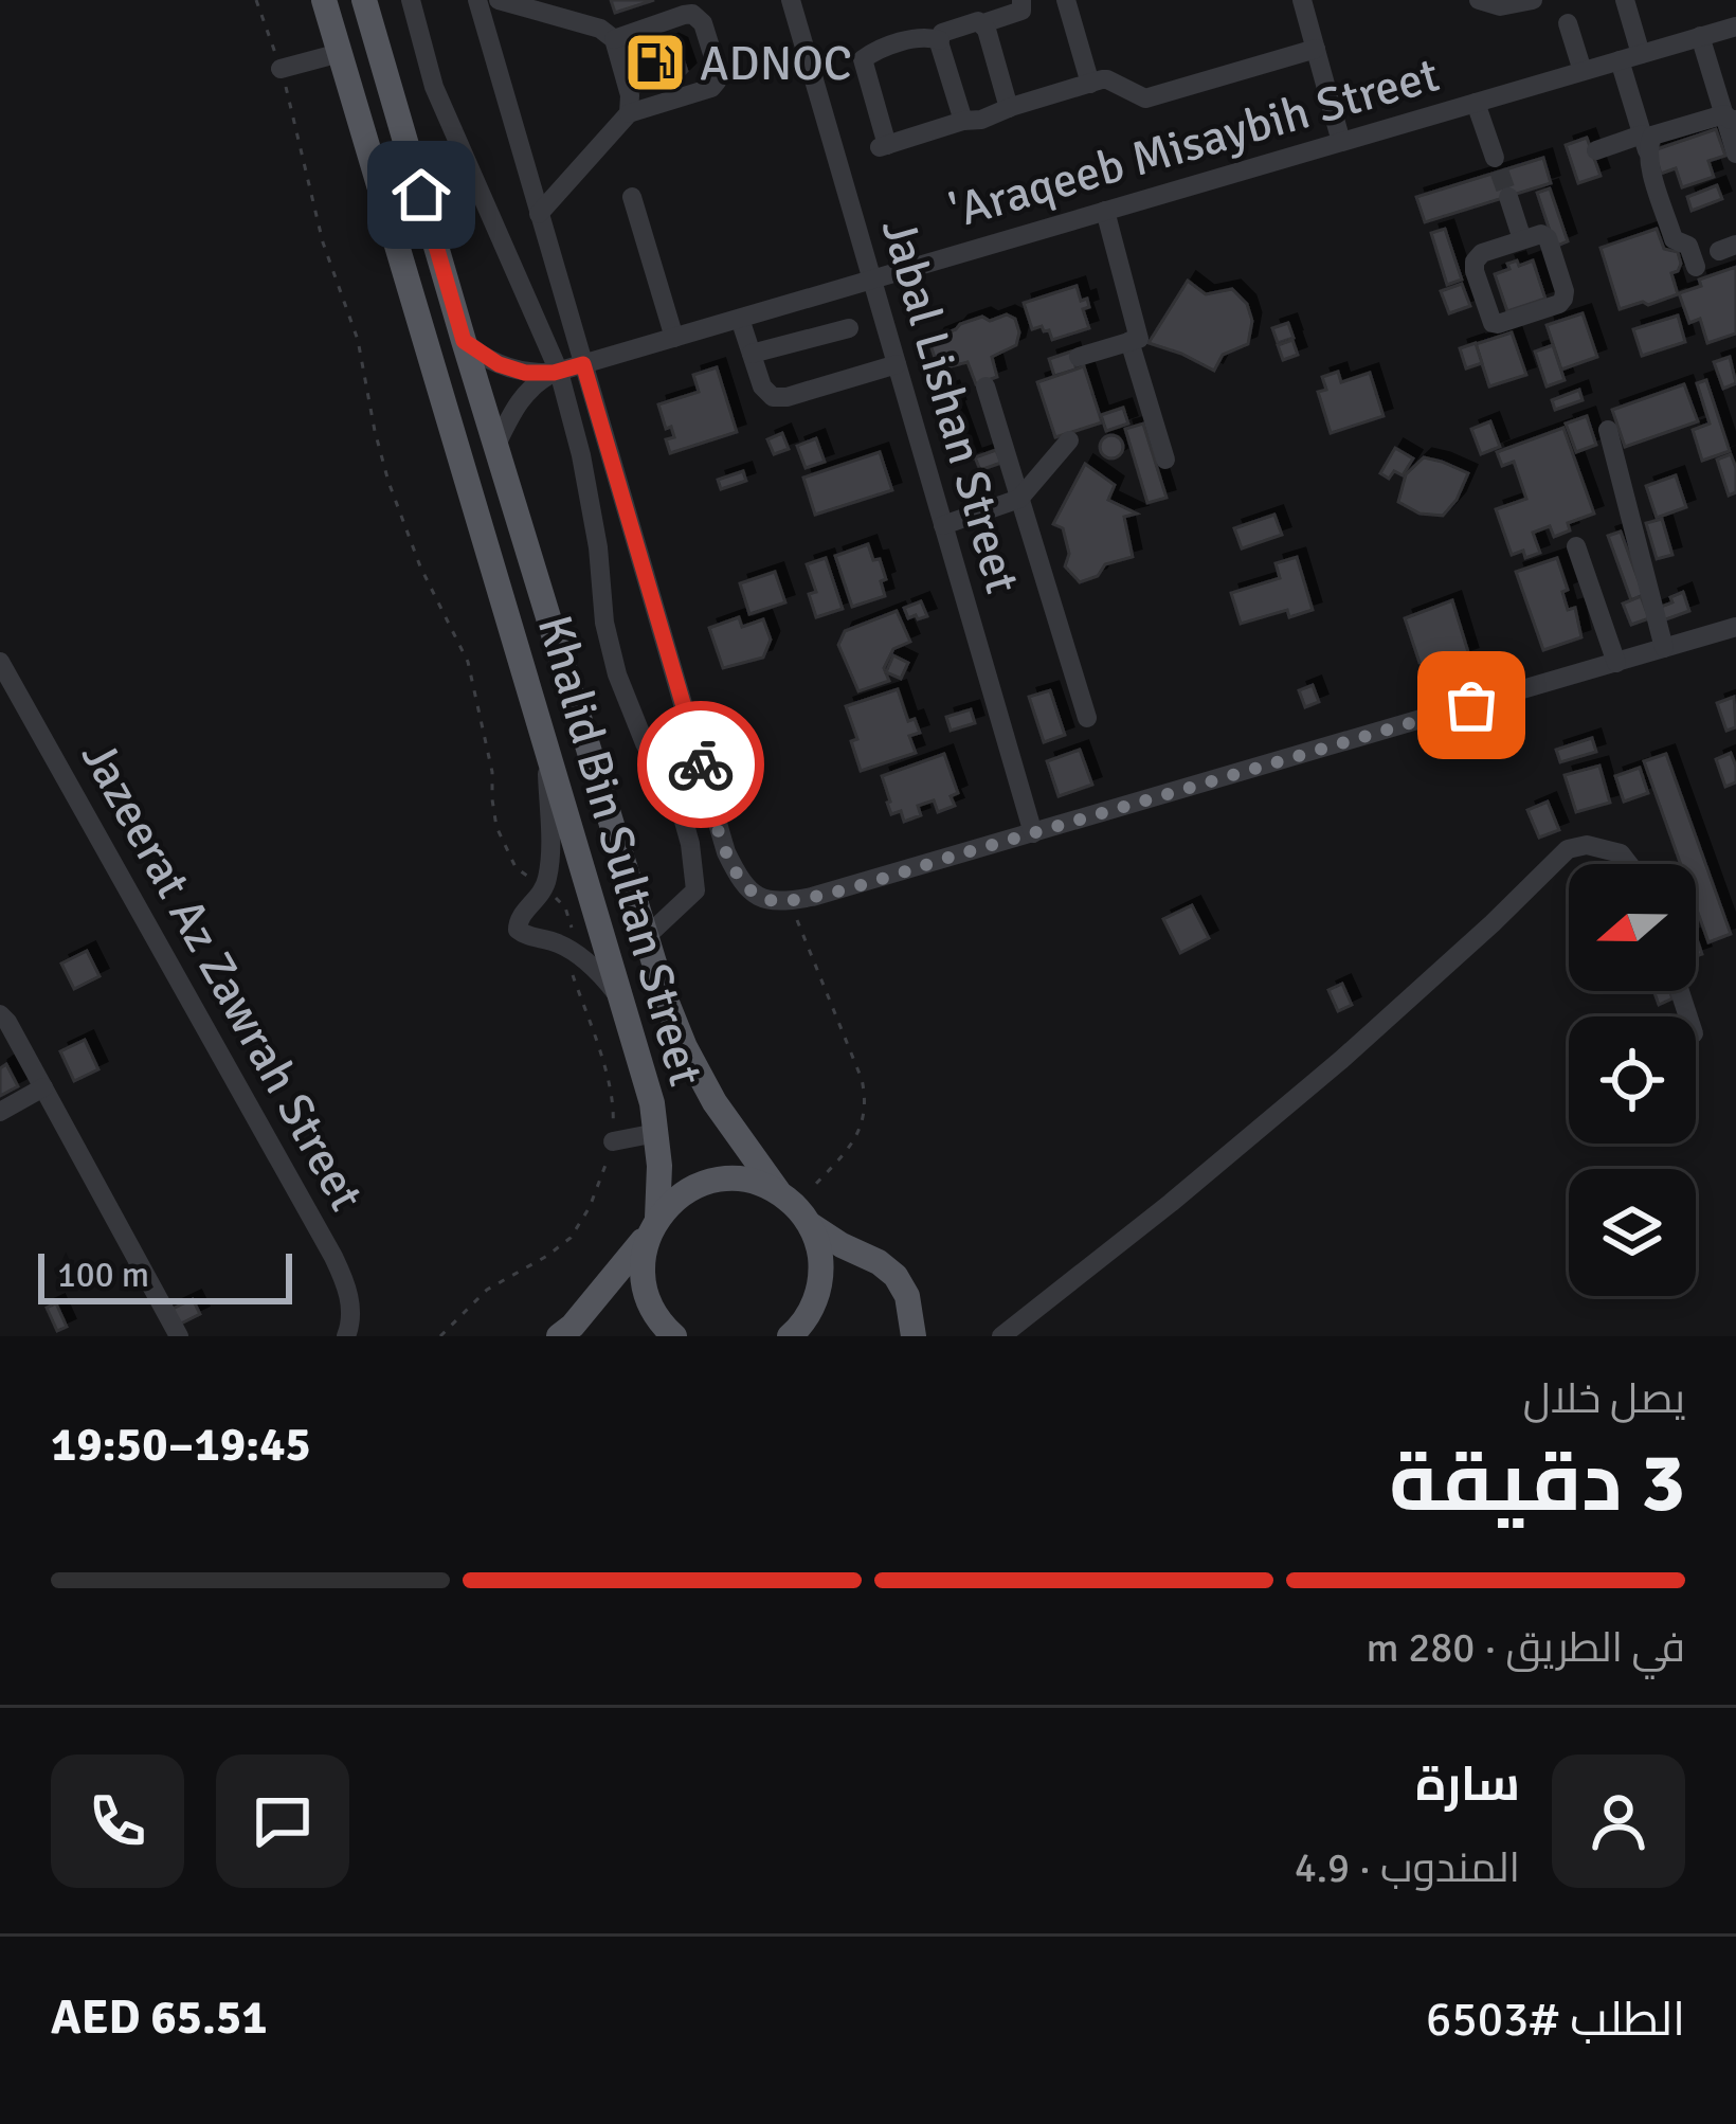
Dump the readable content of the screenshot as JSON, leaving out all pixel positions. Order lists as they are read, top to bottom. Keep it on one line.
{"streets":{"main road":["Khalid Bin Sultan Street"],"street":["'Araqeeb Misaybih Street","Jabal Lishan Street","Jazeerat Az Zawrah Street"]},"crossings":[["'Araqeeb Misaybih Street","Jabal Lishan Street"],["'Araqeeb Misaybih Street","Khalid Bin Sultan Street"]],"places":{"fuel station":["ADNOC"]},"scale_bar":"100 m","north":"left","page":{"scale":"100 m","heading":["3 دقيقة","يصل خلال","19:45–19:50"],"panel":["سارة","المندوب · 4.9","الطلب #6503","AED 65.51"],"bar":"في الطريق · 280 m"}}
